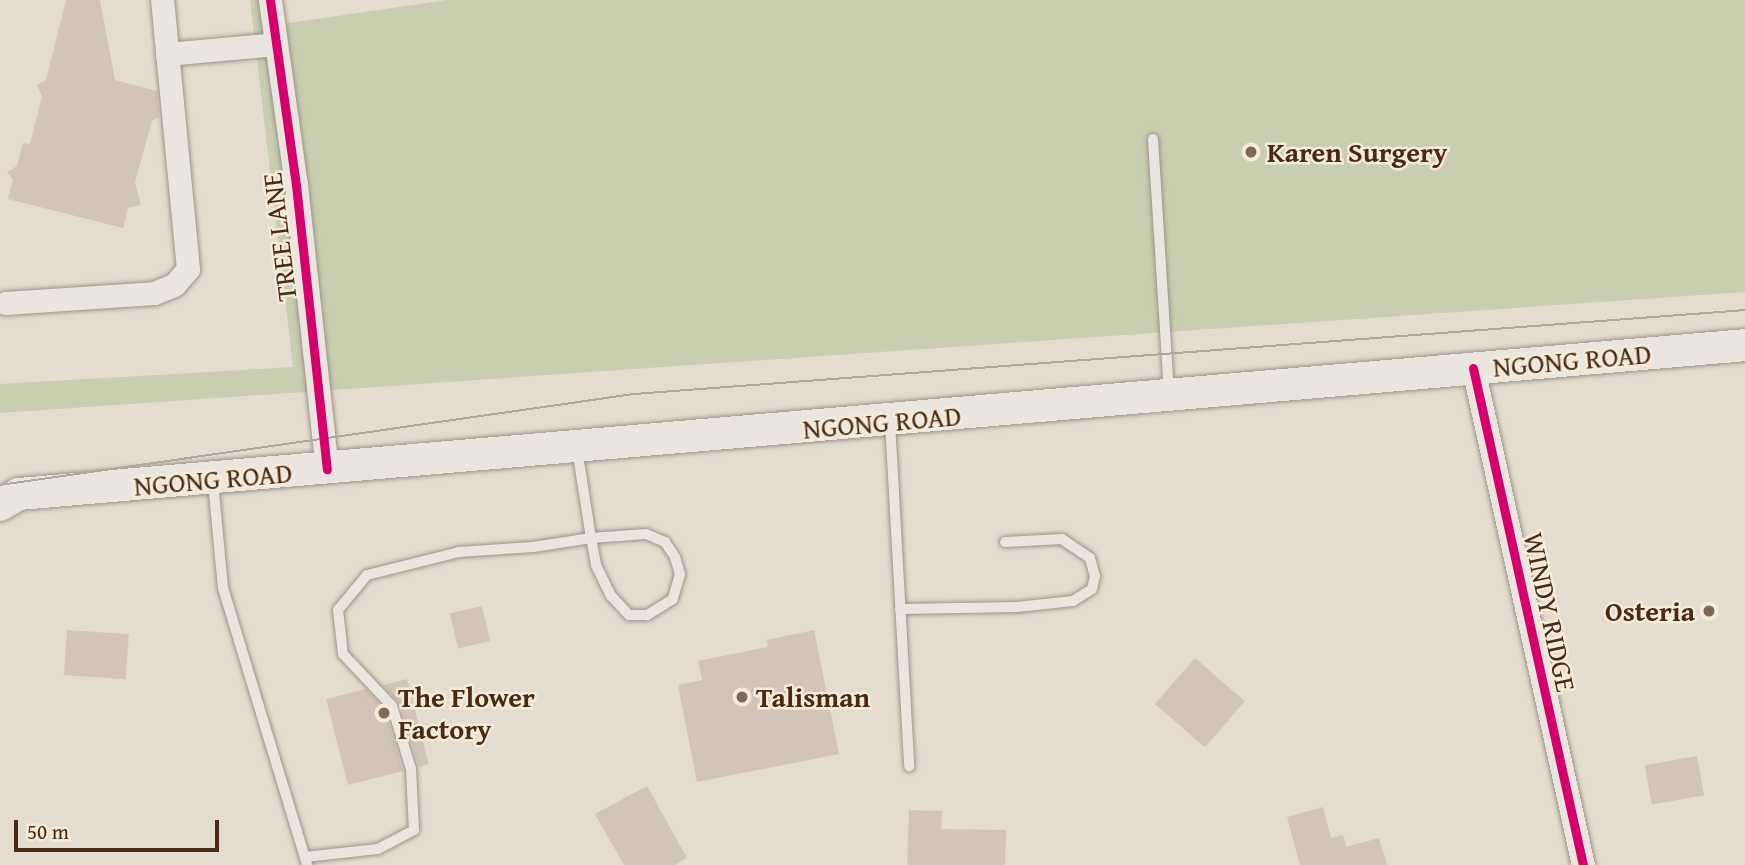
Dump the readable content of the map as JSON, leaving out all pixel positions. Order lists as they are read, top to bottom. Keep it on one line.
{"streets":{"main road":["NGONG ROAD"],"street":["TREE LANE","WINDY RIDGE"]},"crossings":[["TREE LANE","NGONG ROAD"],["NGONG ROAD","WINDY RIDGE"]],"places":["Karen Surgery","Osteria","Talisman","The Flower Factory"],"scale_bar":"50 m"}
